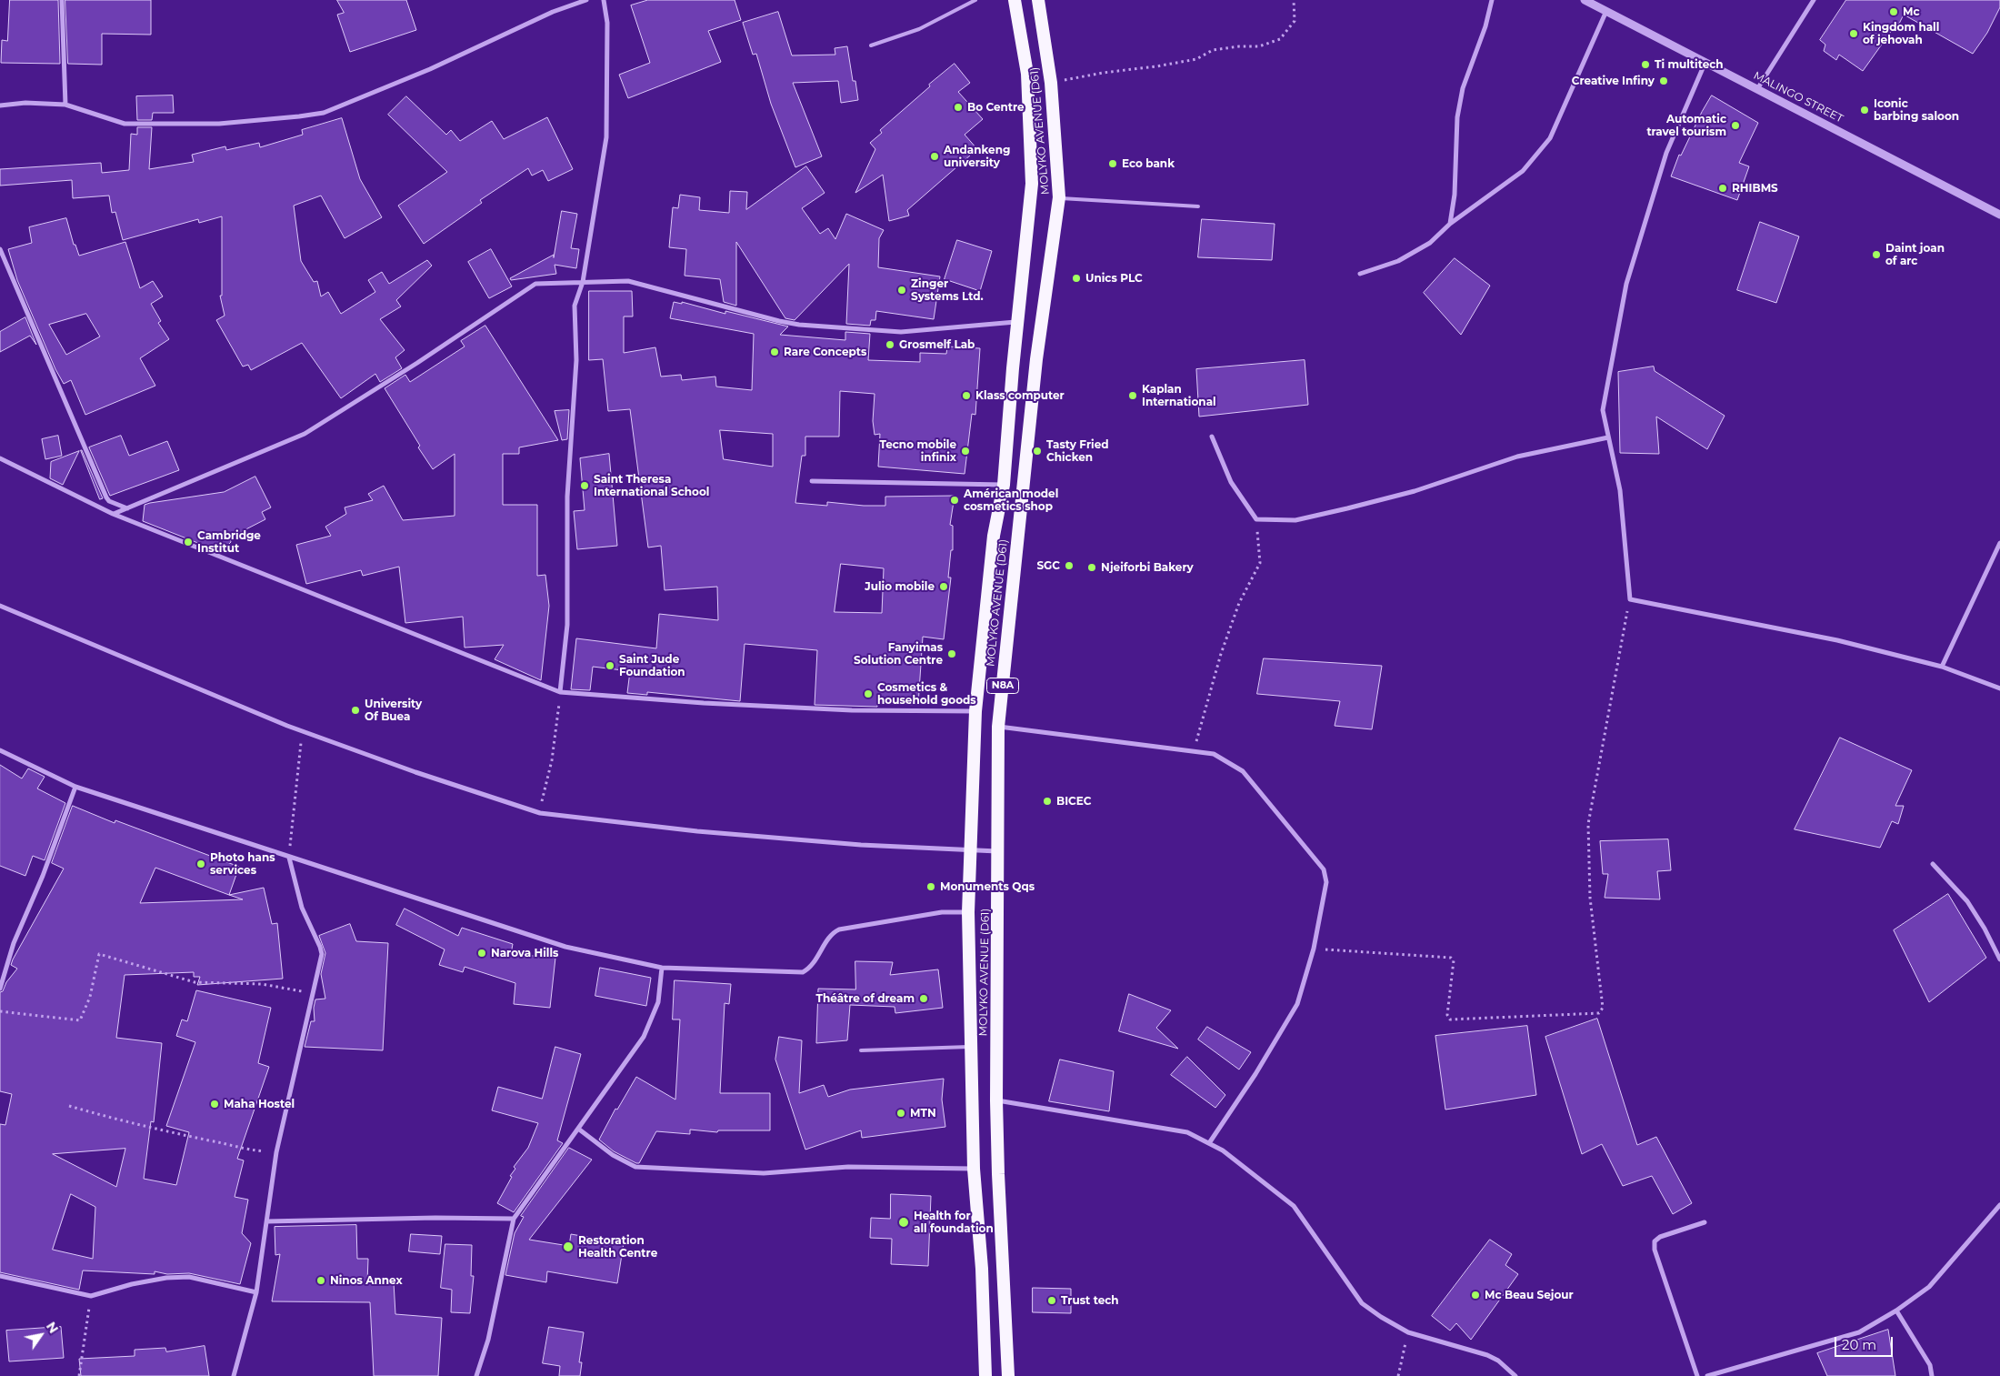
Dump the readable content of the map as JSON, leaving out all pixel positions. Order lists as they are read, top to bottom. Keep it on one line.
{"streets":{"highway":["MOLYKO AVENUE (D61)","N8A"],"street":["MALINGO STREET"]},"places":["Mc","Kingdom hall of jehovah","Ti multitech","Creative Infiny","Bo Centre","Iconic barbing saloon","Automatic travel tourism","Andankeng university","Eco bank","RHIBMS","Daint joan of arc","Unics PLC","Zinger Systems Ltd.","Grosmelf Lab","Rare Concepts","Klass computer","Kaplan International","Tecno mobile infinix","Tasty Fried Chicken","Saint Theresa International School","Américan model cosmetics shop","Cambridge Institut","SGC","Njeiforbi Bakery","Julio mobile","Fanyimas Solution Centre","Saint Jude Foundation","Cosmetics & household goods","University Of Buea","BICEC","Photo hans services","Monuments Qqs","Narova Hills","Théâtre of dream","Maha Hostel","MTN","Health for all foundation","Restoration Health Centre","Ninos Annex","Mc Beau Sejour","Trust tech"],"scale_bar":"20 m","north":"top right"}
